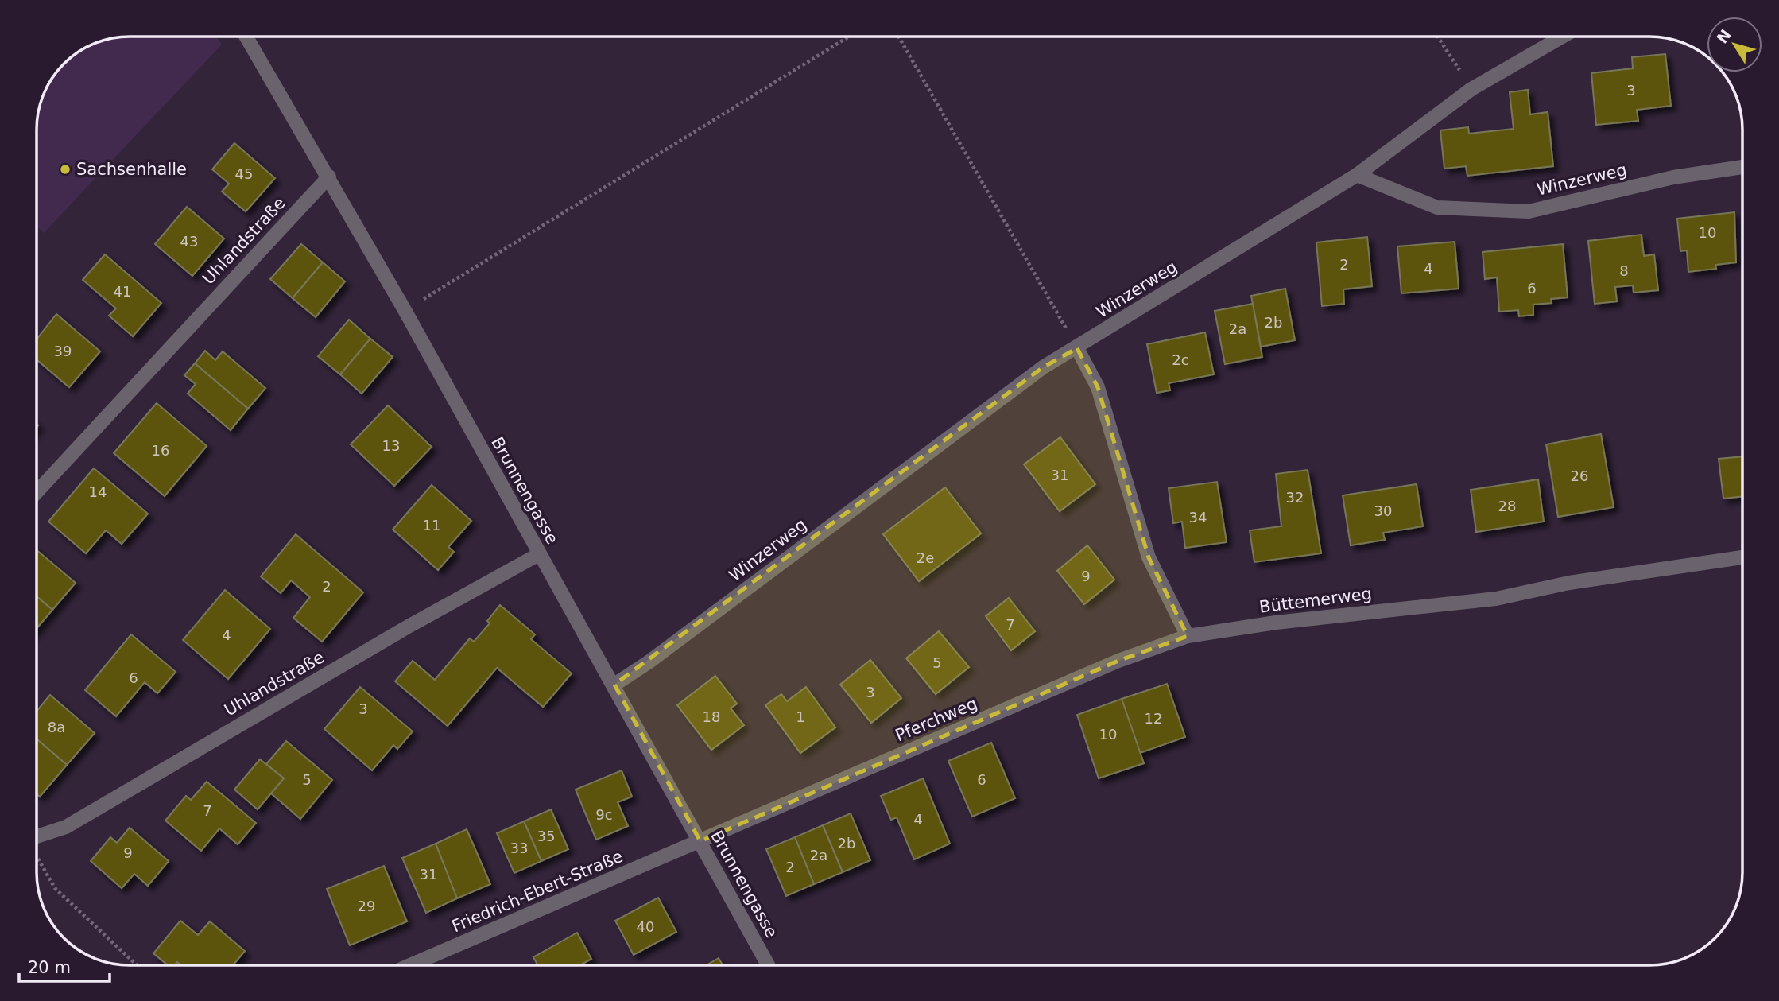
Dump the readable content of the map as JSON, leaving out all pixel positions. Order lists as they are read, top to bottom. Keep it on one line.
{"streets":{"street":["Winzerweg","Uhlandstraße","Brunnengasse","Büttemerweg","Pferchweg","Friedrich-Ebert-Straße"]},"crossings":[["Winzerweg","Brunnengasse"],["Uhlandstraße","Brunnengasse"],["Brunnengasse","Pferchweg"],["Brunnengasse","Friedrich-Ebert-Straße"],["Büttemerweg","Pferchweg"],["Pferchweg","Friedrich-Ebert-Straße"]],"places":["Sachsenhalle"],"house_numbers":["3","45","10","43","2","4","8","6","41","2b","2a","39","2c","13","16","31","26","14","32","28","30","34","11","2e","9","2","7","4","5","6","3","3","18","1","12","8a","10","5","6","7","9c","4","35","2b","33","9","2a","2","31","29","40"],"scale_bar":"20 m","north":"top left"}
